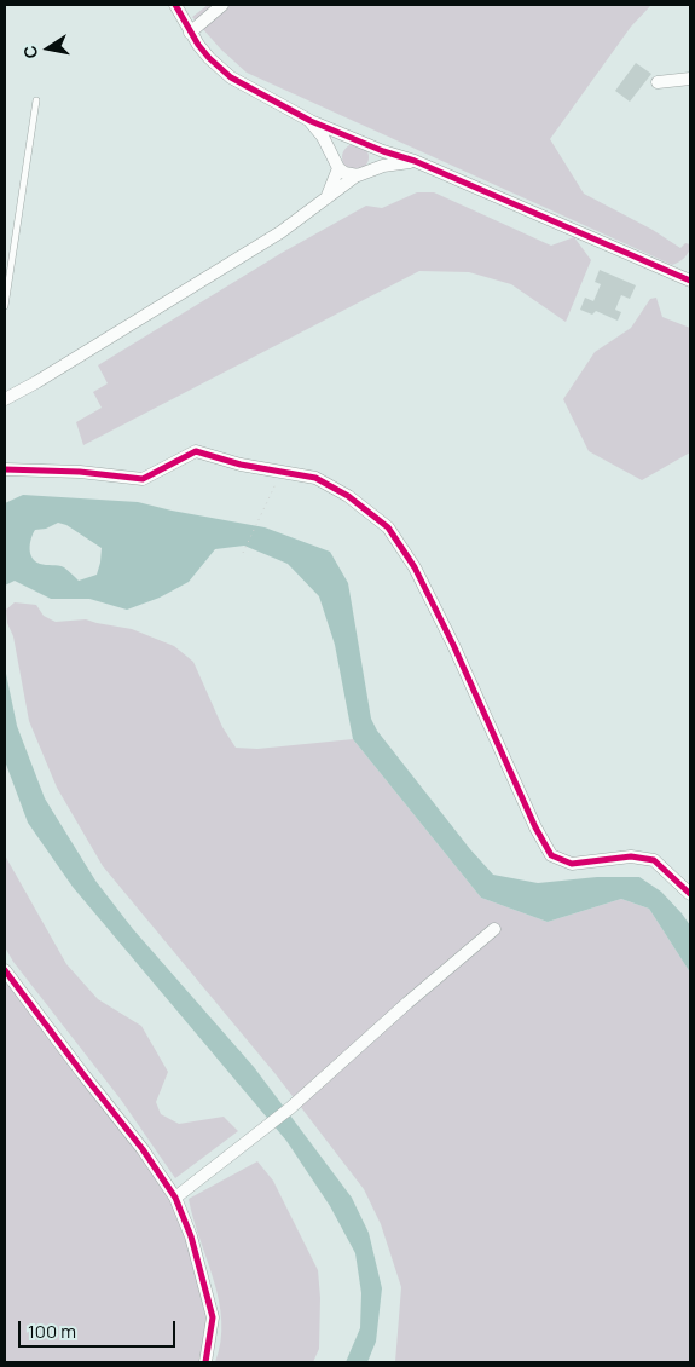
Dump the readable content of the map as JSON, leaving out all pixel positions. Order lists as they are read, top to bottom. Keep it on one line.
{"scale_bar":"100 m","north":"left"}
